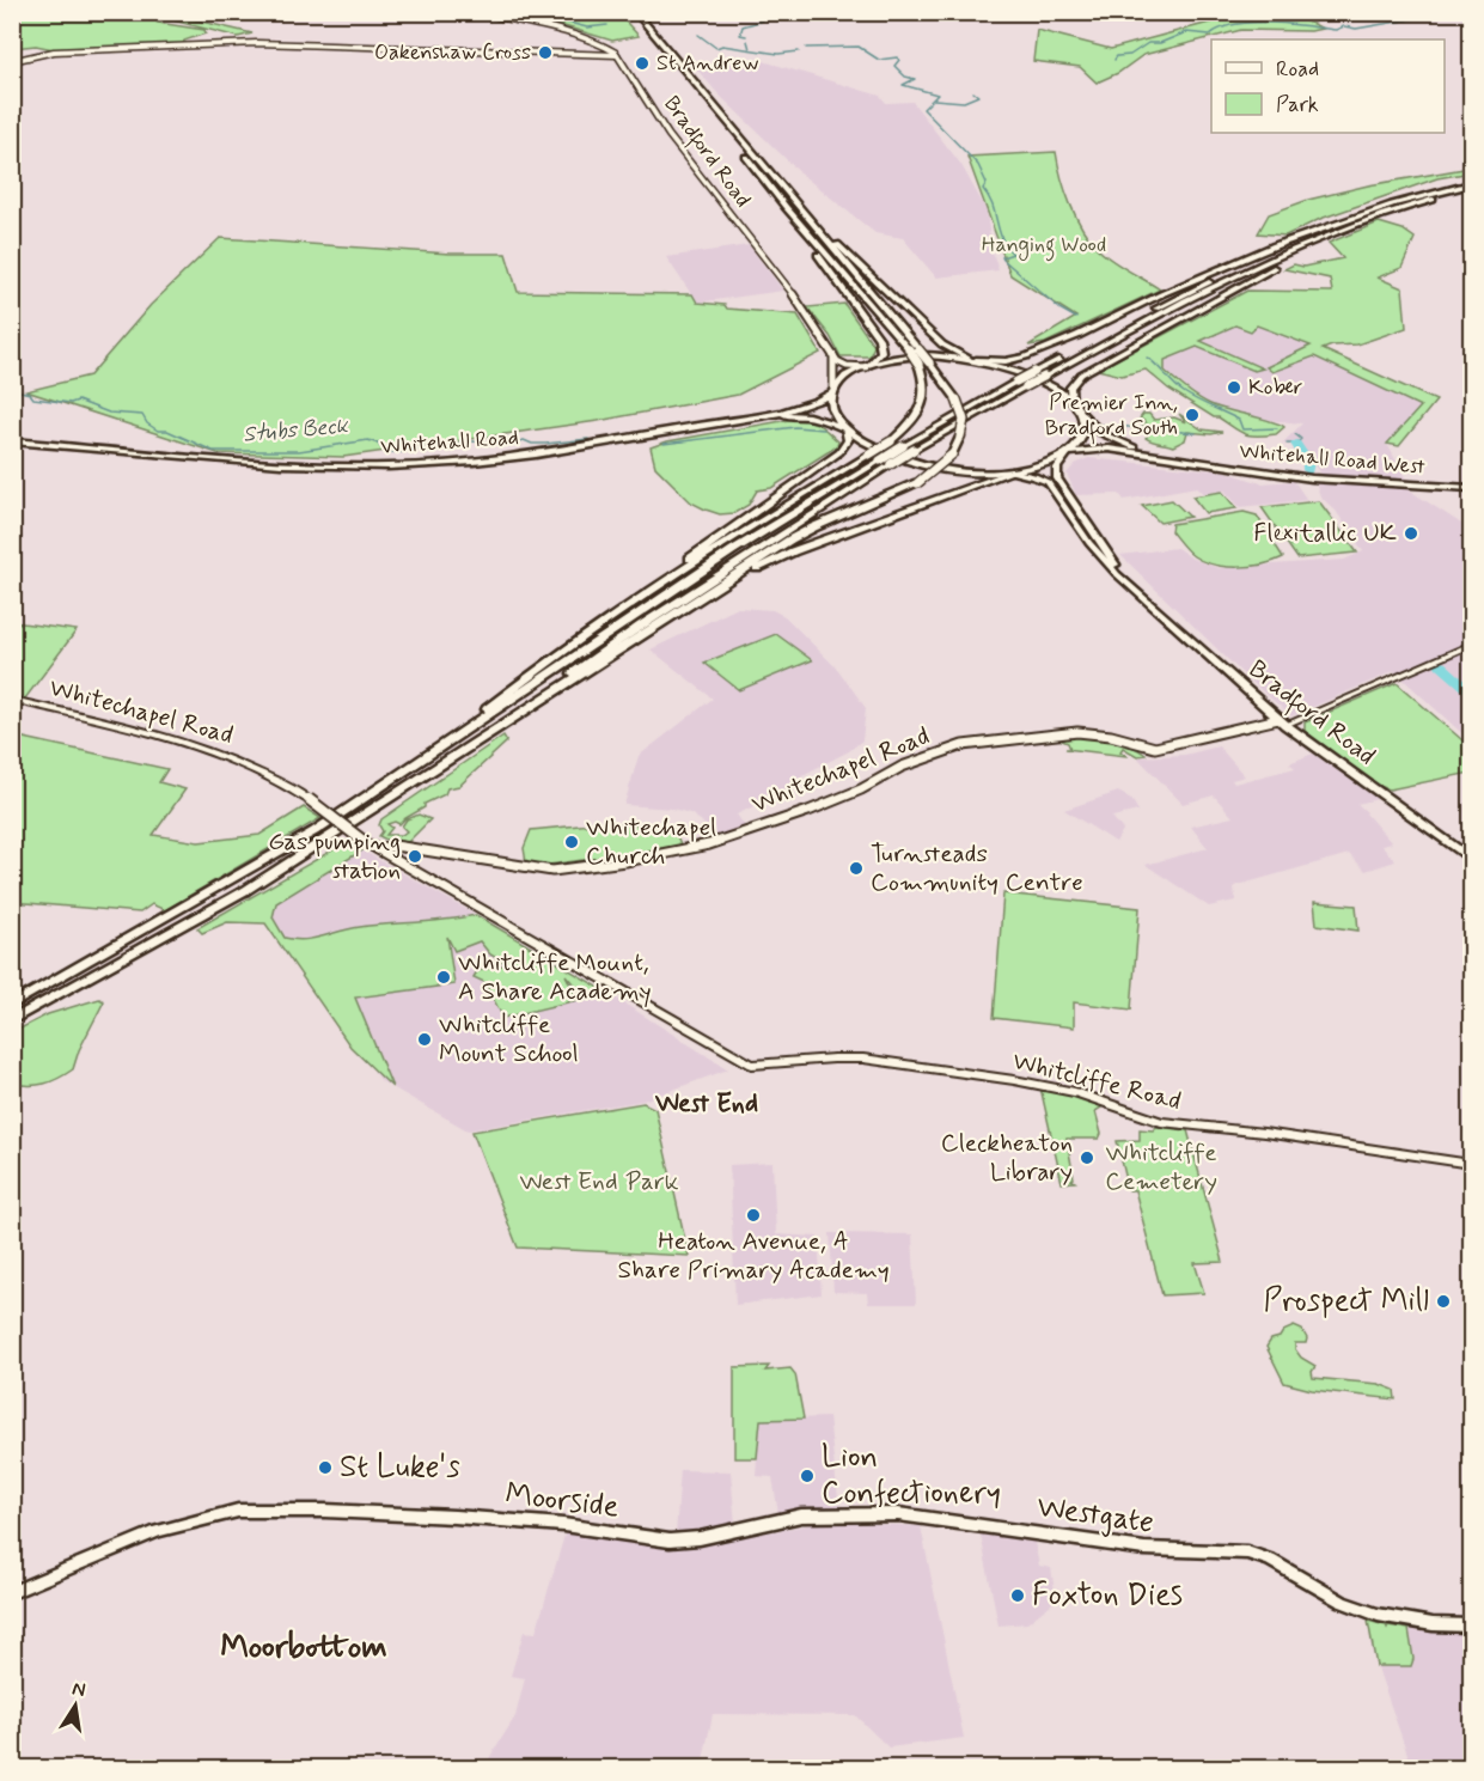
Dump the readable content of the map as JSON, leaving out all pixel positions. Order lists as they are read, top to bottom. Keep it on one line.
{"streets":{"highway":["Whitehall Road"],"main road":["Bradford Road","Whitehall Road West","Whitechapel Road","Whitcliffe Road","Moorside","Westgate"]},"crossings":[["Bradford Road","Whitehall Road West"],["Bradford Road","Whitechapel Road"],["Whitechapel Road","Whitcliffe Road"],["Moorside","Westgate"]],"districts":["West End","Moorbottom"],"water":["Stubs Beck"],"parks":["Hanging Wood","Whitcliffe Cemetery","West End Park"],"places":["Oakenshaw Cross","St Andrew","Kober","Premier Inn, Bradford South","Flexitallic UK","Whitechapel Church","Gas pumping station","Turnsteads Community Centre","Whitcliffe Mount, A Share Academy","Whitcliffe Mount School","Cleckheaton Library","Heaton Avenue, A Share Primary Academy","Prospect Mill","St Luke's","Lion Confectionery","Foxton Dies"],"legend":["Road","Park"],"north":"top"}
